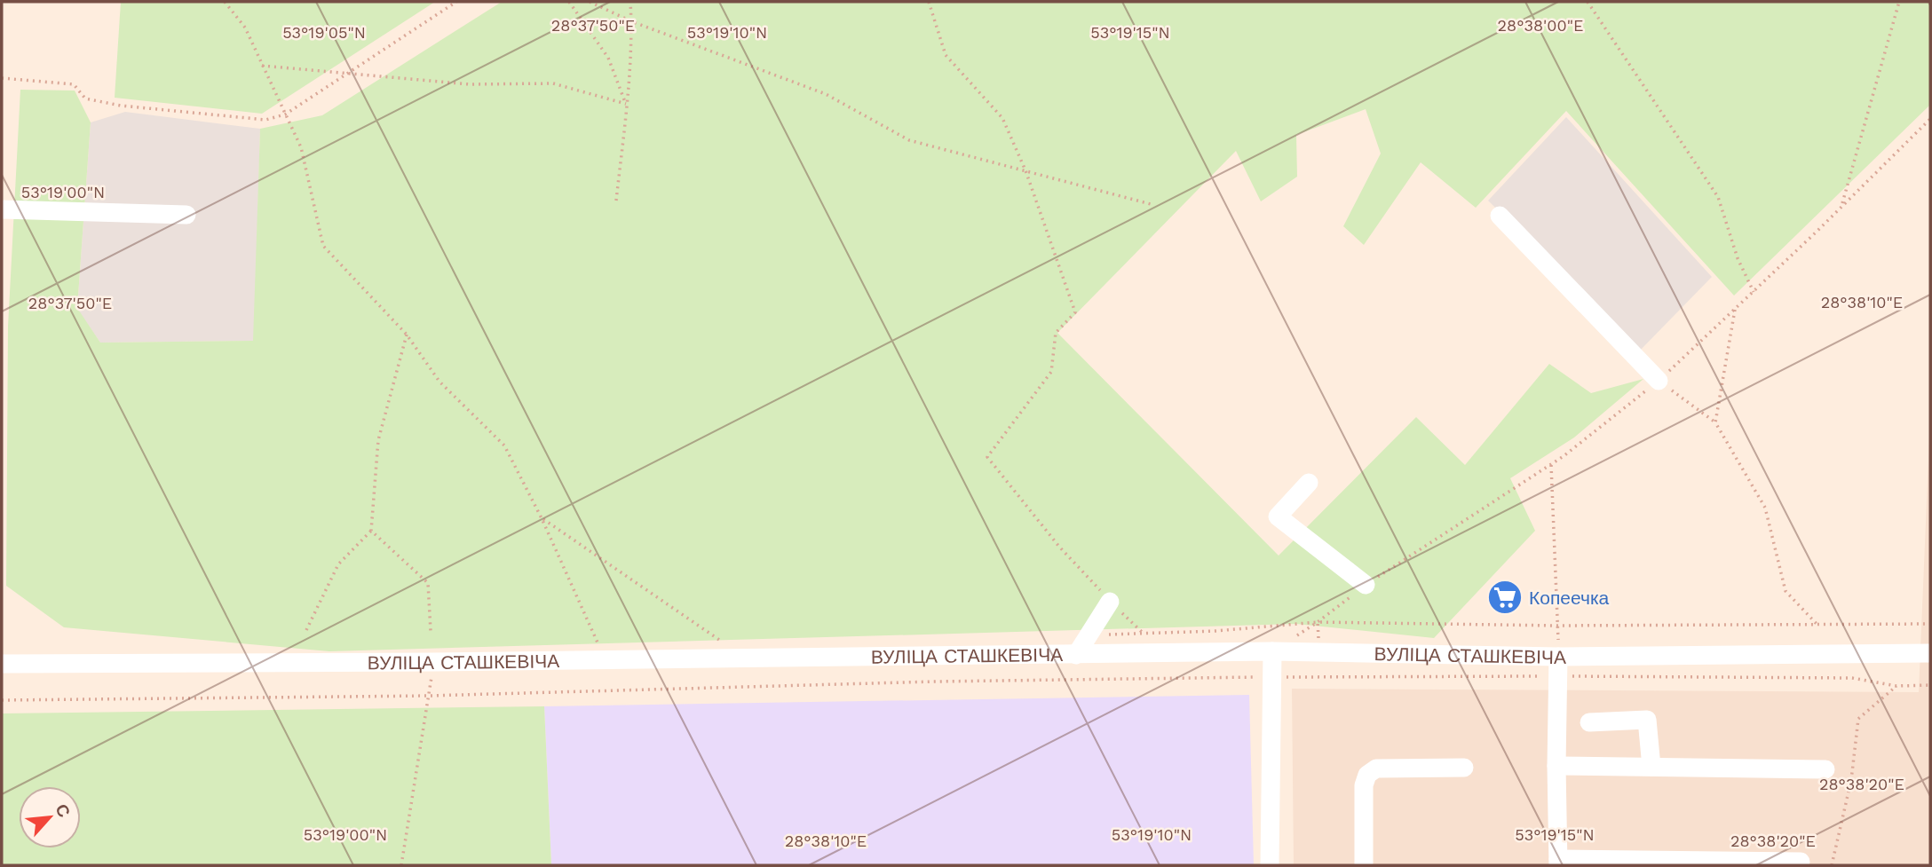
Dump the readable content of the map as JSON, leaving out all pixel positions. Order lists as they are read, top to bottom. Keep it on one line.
{"streets":{"street":["ВУЛІЦА СТАШКЕВІЧА"]},"places":{"supermarket":["Копеечка"]},"north":"top right","coordinates":["28°37'50\"E","28°38'00\"E","53°19'05\"N","53°19'10\"N","53°19'15\"N","53°19'00\"N","28°38'10\"E","28°38'20\"E"]}
